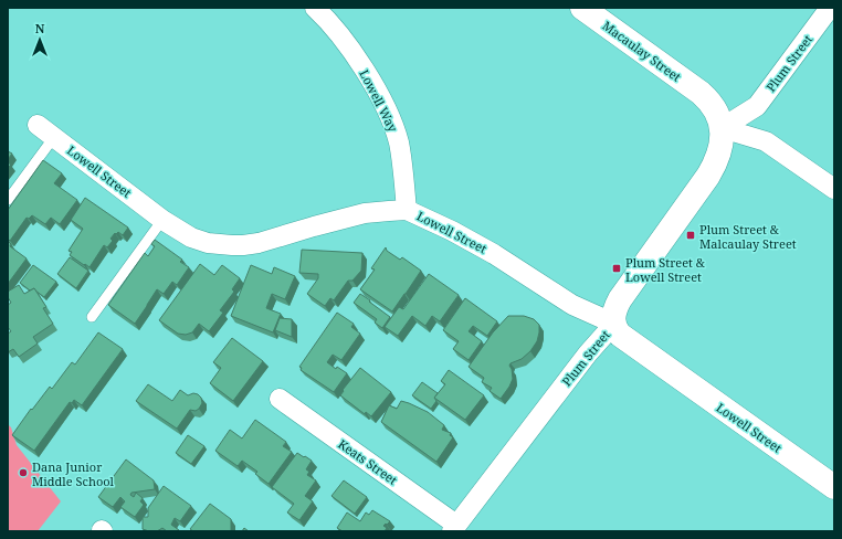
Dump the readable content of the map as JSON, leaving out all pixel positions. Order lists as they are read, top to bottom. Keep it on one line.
{"streets":{"street":["Macaulay Street","Plum Street","Lowell Way","Lowell Street","Keats Street"]},"crossings":[["Macaulay Street","Plum Street"],["Plum Street","Lowell Street"],["Plum Street","Keats Street"],["Lowell Way","Lowell Street"]],"places":{"transit":["Plum Street & Malcaulay Street","Plum Street & Lowell Street"],"other":["Dana Junior Middle School"]},"north":"top"}
